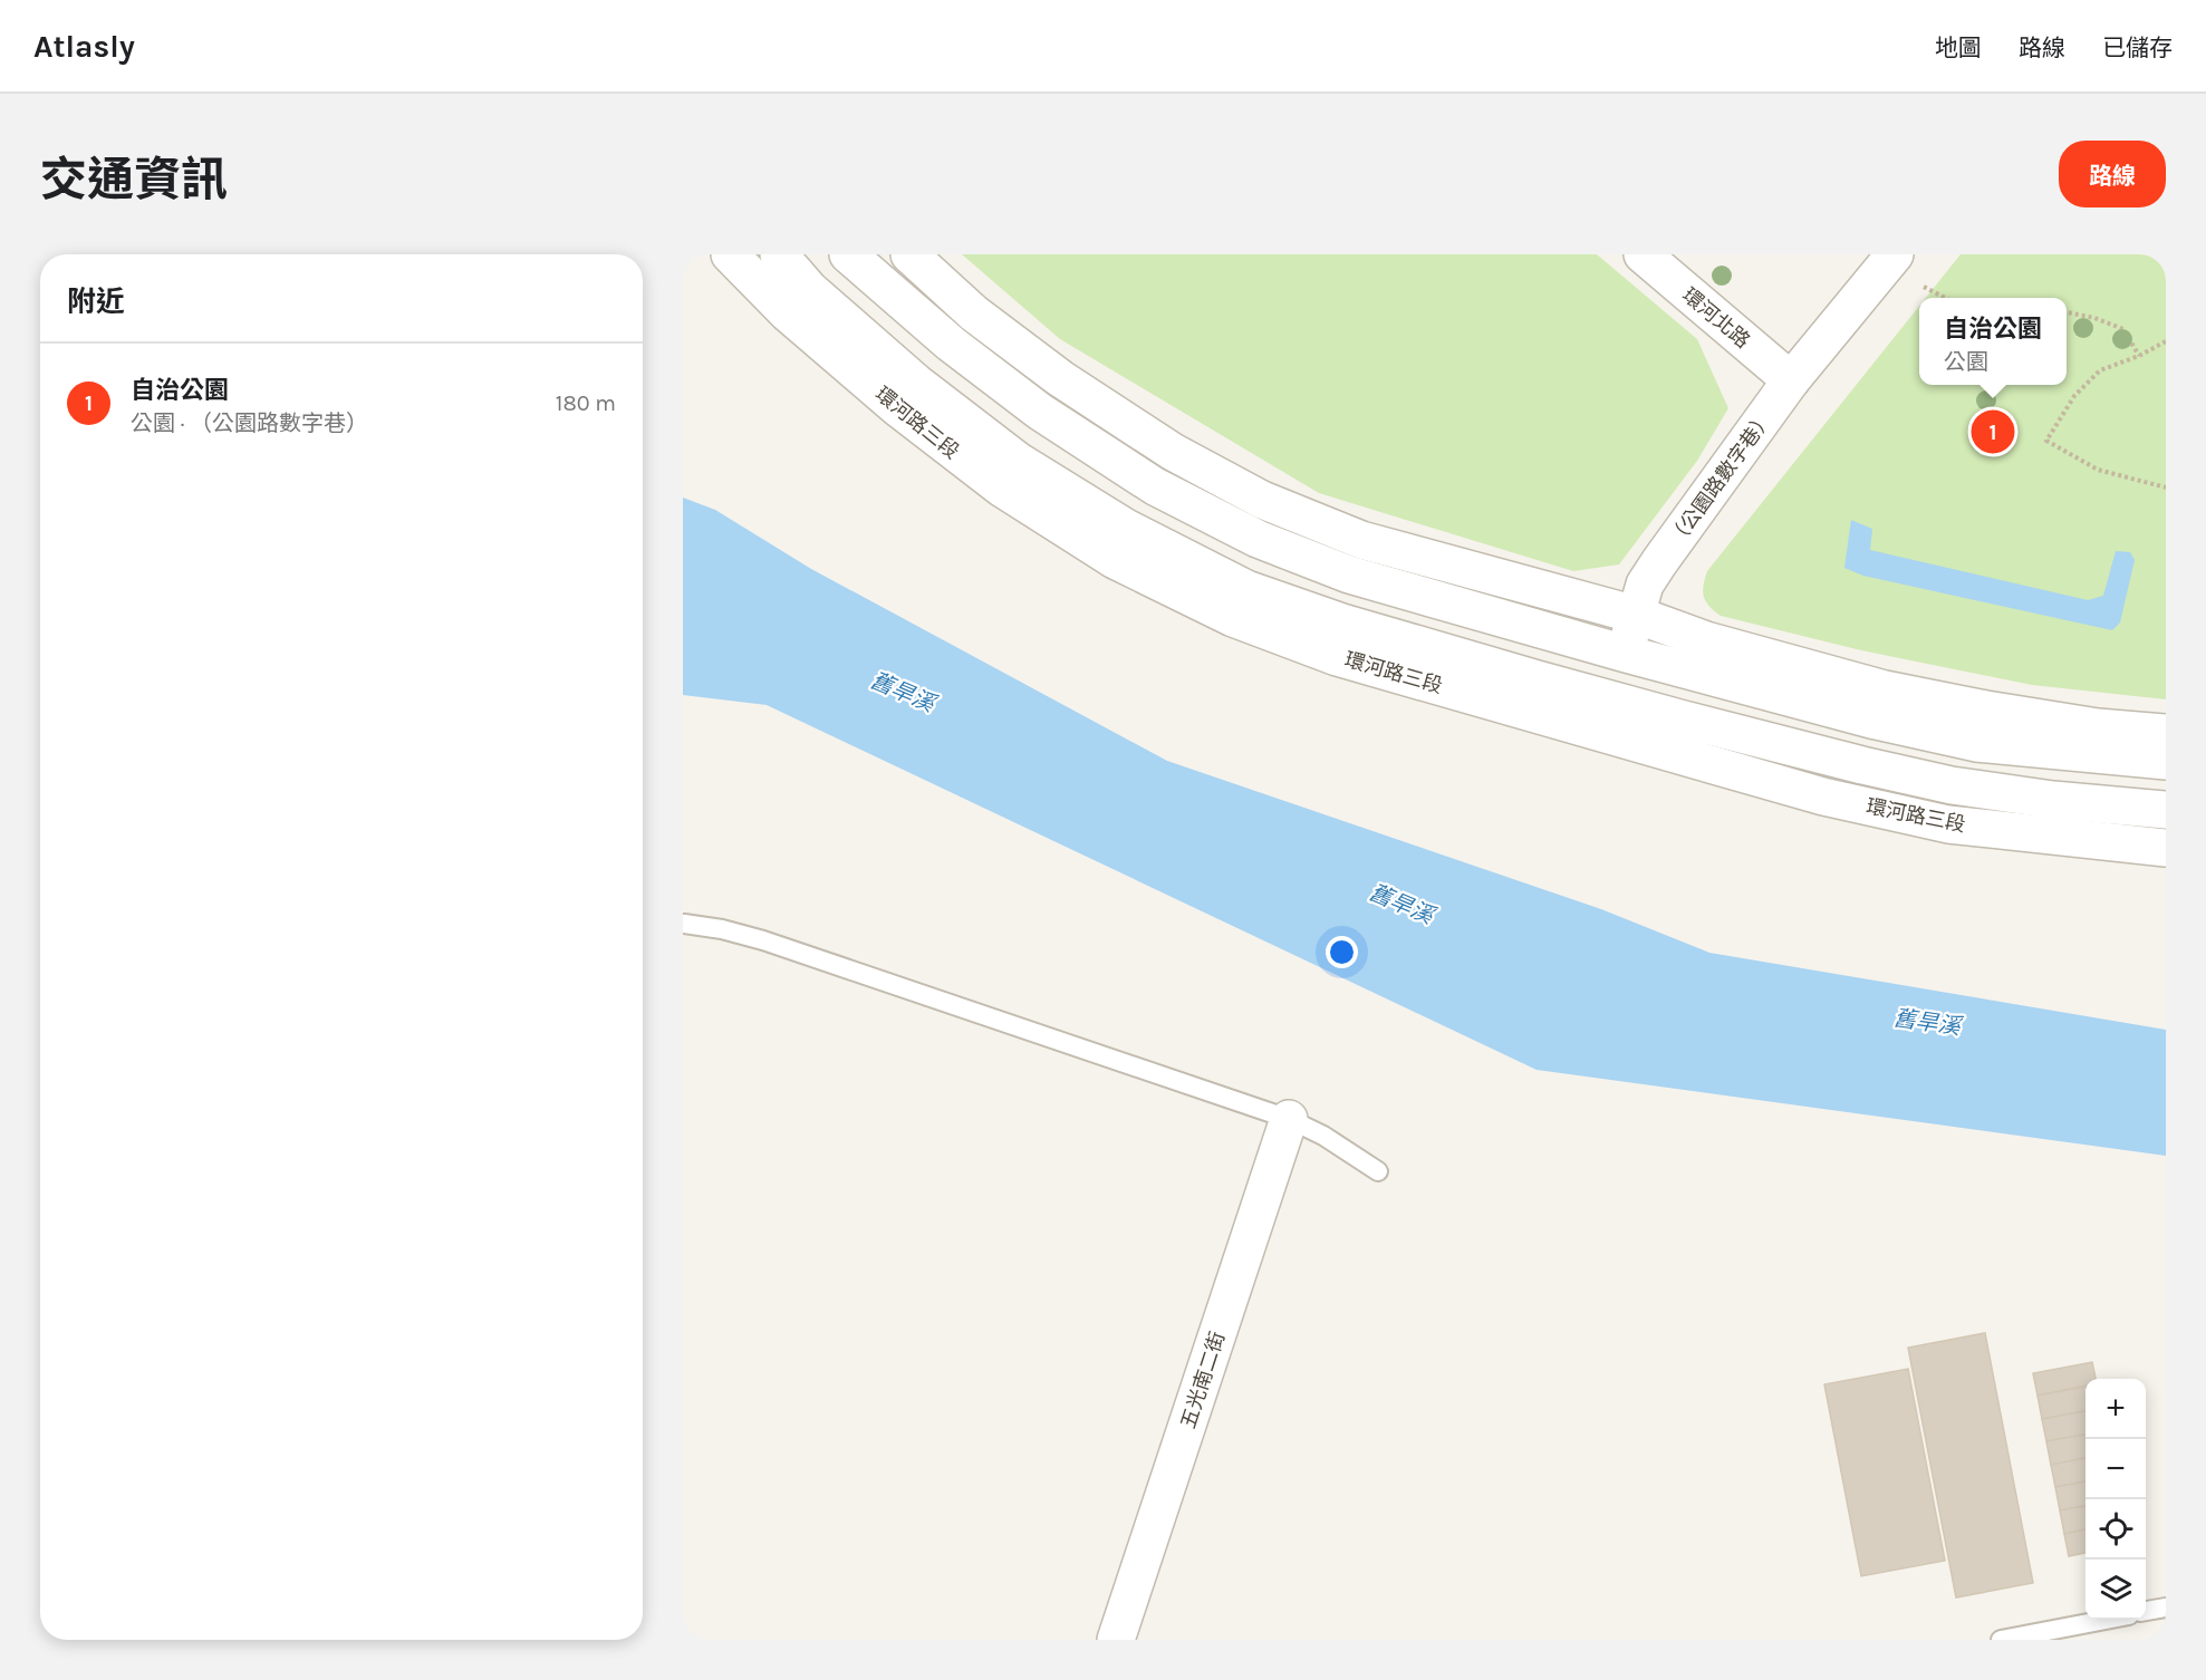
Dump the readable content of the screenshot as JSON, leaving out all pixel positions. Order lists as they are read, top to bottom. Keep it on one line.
{"streets":{"street":["環河北路","環河路三段","（公園路數字巷）","五光南二街"]},"crossings":[["環河北路","（公園路數字巷）"],["環河路三段","（公園路數字巷）"]],"water":["舊旱溪"],"page":{"header":"Atlasly","nav":["地圖","路線","已儲存"],"title":"交通資訊","buttons":"路線","heading":"附近","popup":["自治公園","公園"],"list":[{"mark":"1","name":"自治公園","note":"公園 · （公園路數字巷）","value":"180 m"}],"pins":"1","map_buttons":["+","−"]}}
